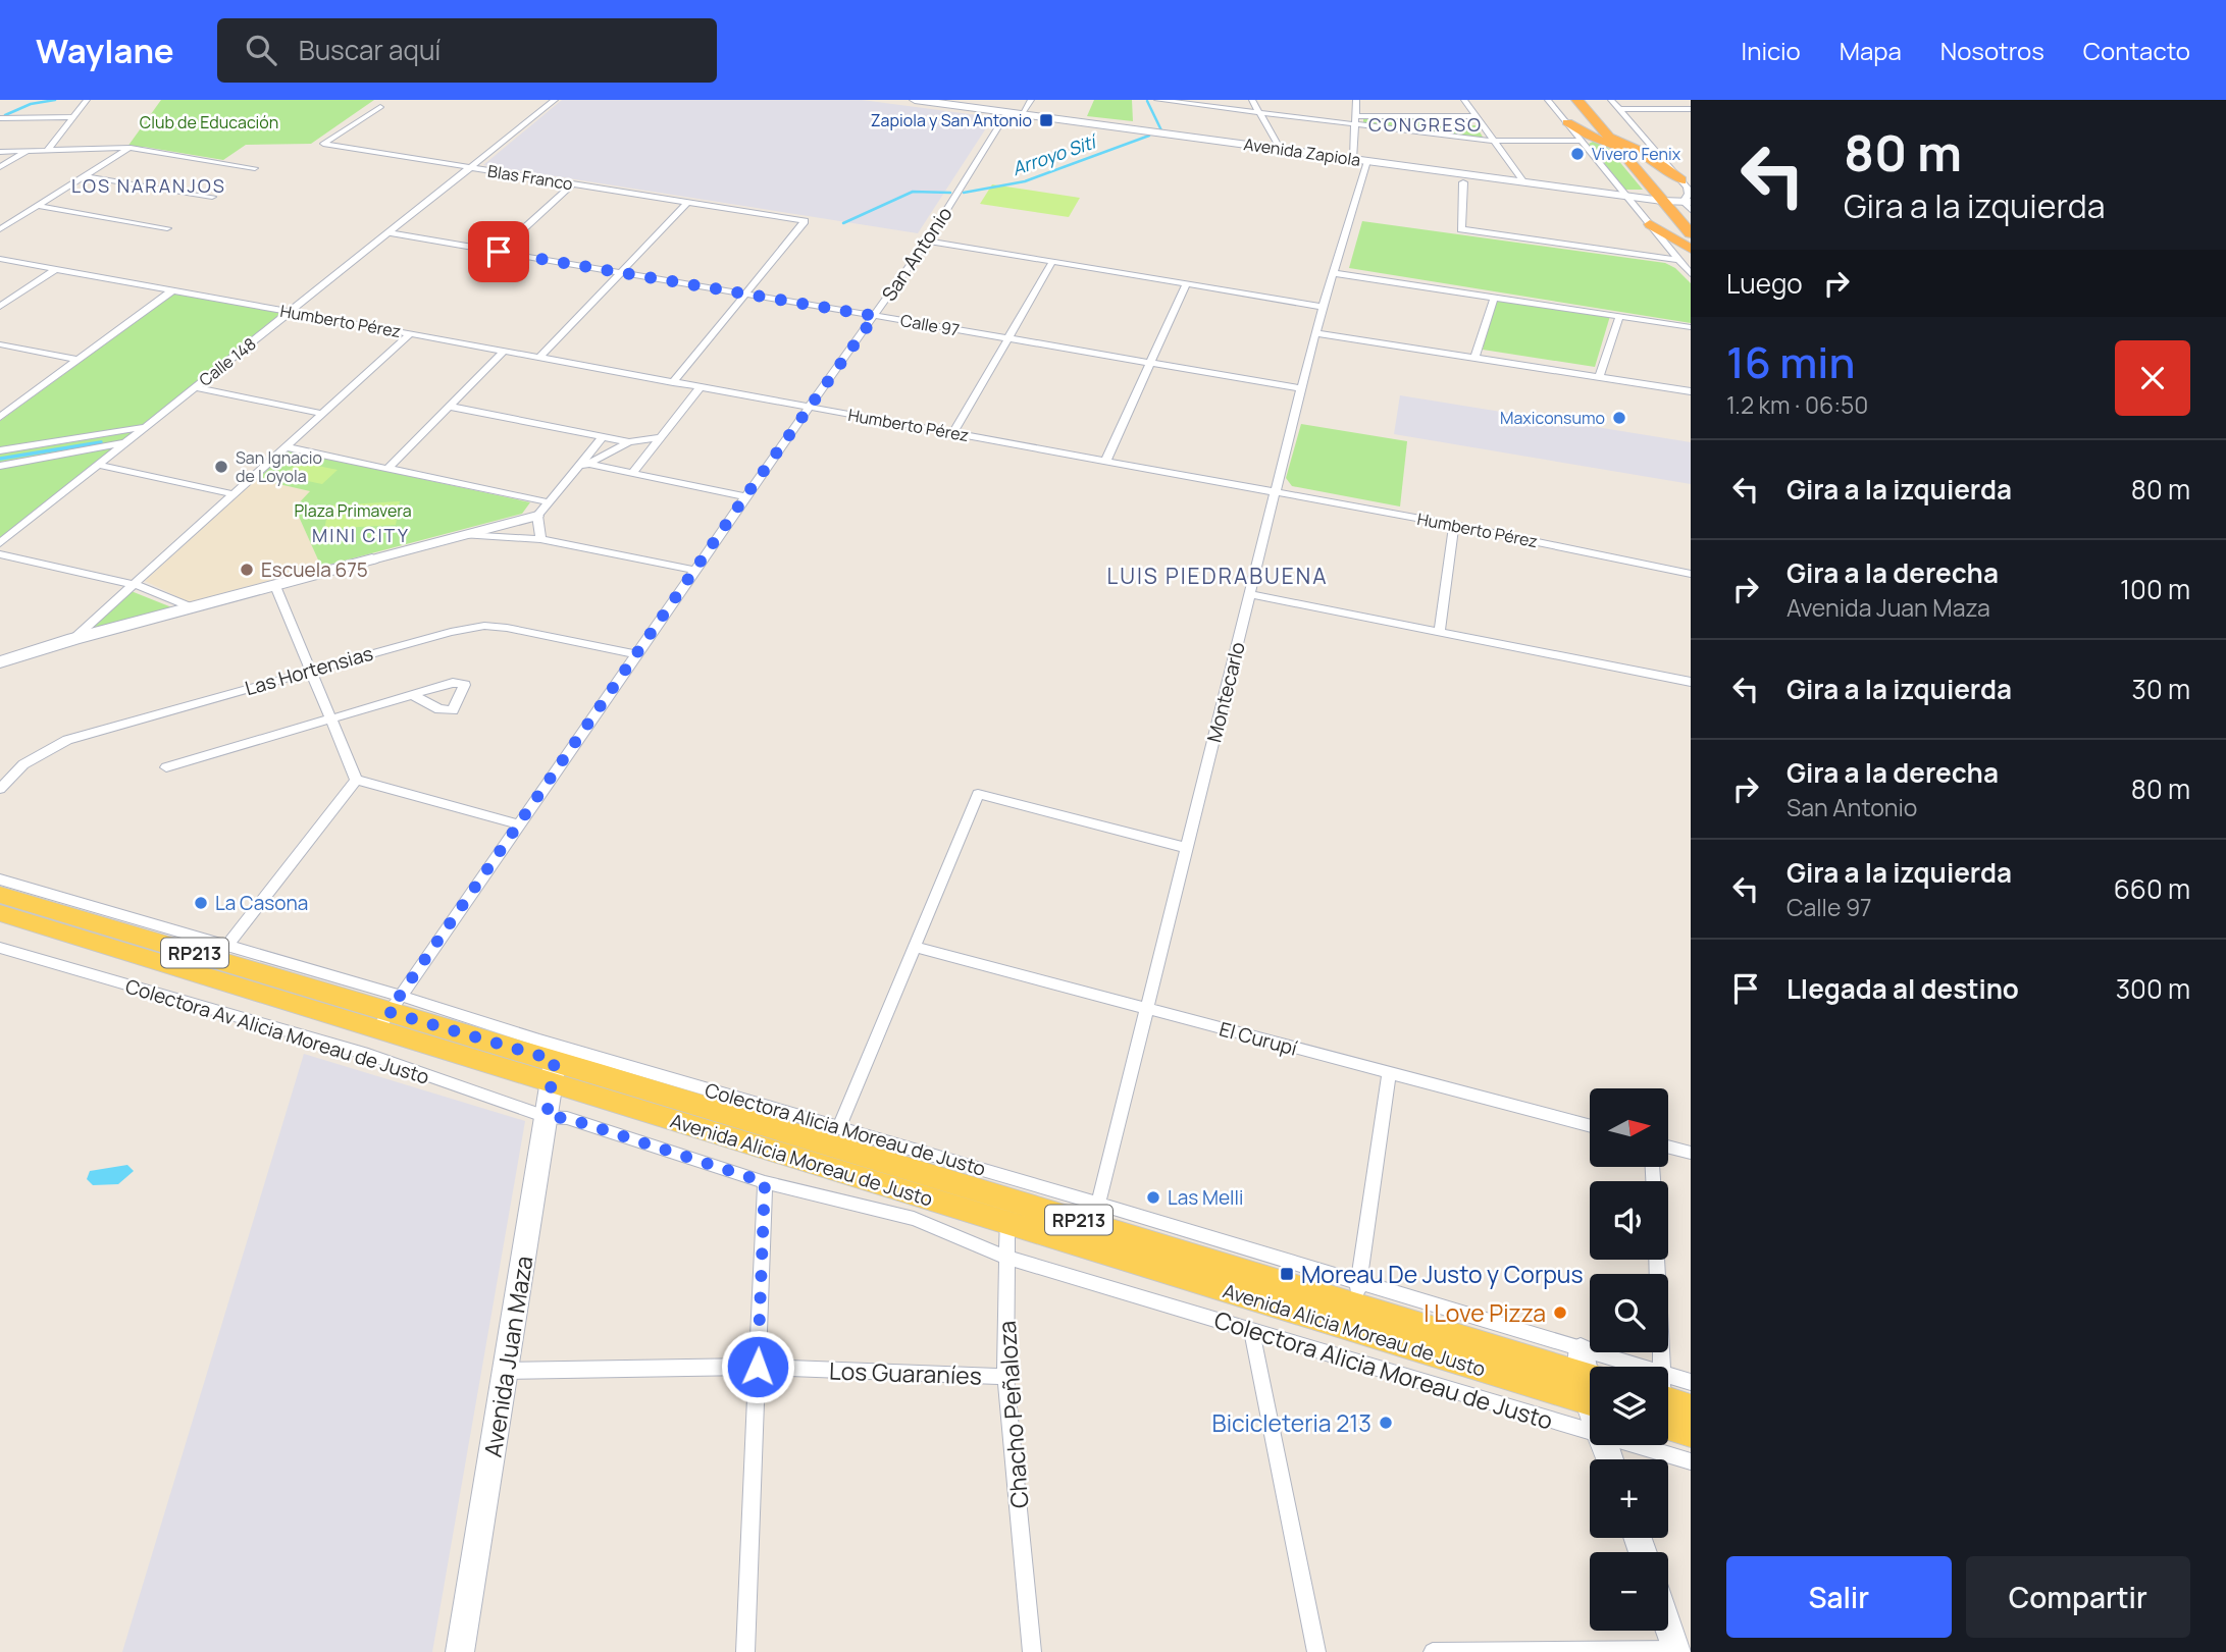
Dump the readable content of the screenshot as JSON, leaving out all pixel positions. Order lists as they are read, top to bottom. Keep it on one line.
{"streets":{"main road":["Avenida Zapiola","RP213","Avenida Alicia Moreau de Justo","Avenida Juan Maza"],"street":["Blas Franco","San Antonio","Humberto Pérez","Calle 97","Calle 148","Las Hortensias","Montecarlo","Colectora Av Alicia Moreau de Justo","El Curupí","Colectora Alicia Moreau de Justo","Los Guaraníes","Chacho Peñaloza"]},"crossings":[["Avenida Zapiola","San Antonio"],["Avenida Zapiola","Montecarlo"],["Blas Franco","Calle 97"],["Blas Franco","Calle 148"],["San Antonio","Humberto Pérez"],["San Antonio","Calle 97"],["San Antonio","Las Hortensias"],["San Antonio","Colectora Alicia Moreau de Justo"],["San Antonio","Avenida Alicia Moreau de Justo"],["Humberto Pérez","Calle 148"],["Humberto Pérez","Montecarlo"],["Calle 97","Calle 148"],["Calle 97","Montecarlo"],["Montecarlo","El Curupí"],["Montecarlo","Avenida Alicia Moreau de Justo"],["Colectora Av Alicia Moreau de Justo","Colectora Alicia Moreau de Justo"],["Colectora Av Alicia Moreau de Justo","Avenida Juan Maza"],["Colectora Alicia Moreau de Justo","Avenida Alicia Moreau de Justo"],["Colectora Alicia Moreau de Justo","Avenida Juan Maza"],["Colectora Alicia Moreau de Justo","Chacho Peñaloza"],["Avenida Alicia Moreau de Justo","Avenida Juan Maza"],["Avenida Alicia Moreau de Justo","Chacho Peñaloza"],["Avenida Juan Maza","Los Guaraníes"],["Los Guaraníes","Chacho Peñaloza"]],"districts":["CONGRESO","LOS NARANJOS","MINI CITY","LUIS PIEDRABUENA"],"water":["Arroyo Sití"],"parks":["Club de Educación","Plaza Primavera"],"places":{"transit":["Zapiola y San Antonio","Moreau De Justo y Corpus"],"other":["Vivero Fenix","Maxiconsumo","San Ignacio de Loyola","Escuela 675","La Casona","Las Melli","I Love Pizza","Bicicleteria 213"]},"north":"right","page":{"header":"Waylane","search":"Buscar aquí","nav":["Inicio","Mapa","Nosotros","Contacto"],"turn":["80 m","Gira a la izquierda"],"then":"Luego","heading":["16 min","1.2 km · 06:50"],"list":[{"name":"Gira a la izquierda","value":"80 m"},{"name":"Gira a la derecha","note":"Avenida Juan Maza","value":"100 m"},{"name":"Gira a la izquierda","value":"30 m"},{"name":"Gira a la derecha","note":"San Antonio","value":"80 m"},{"name":"Gira a la izquierda","note":"Calle 97","value":"660 m"},{"name":"Llegada al destino","value":"300 m"}],"map_buttons":["+","−"],"buttons":["Salir","Compartir"]}}
